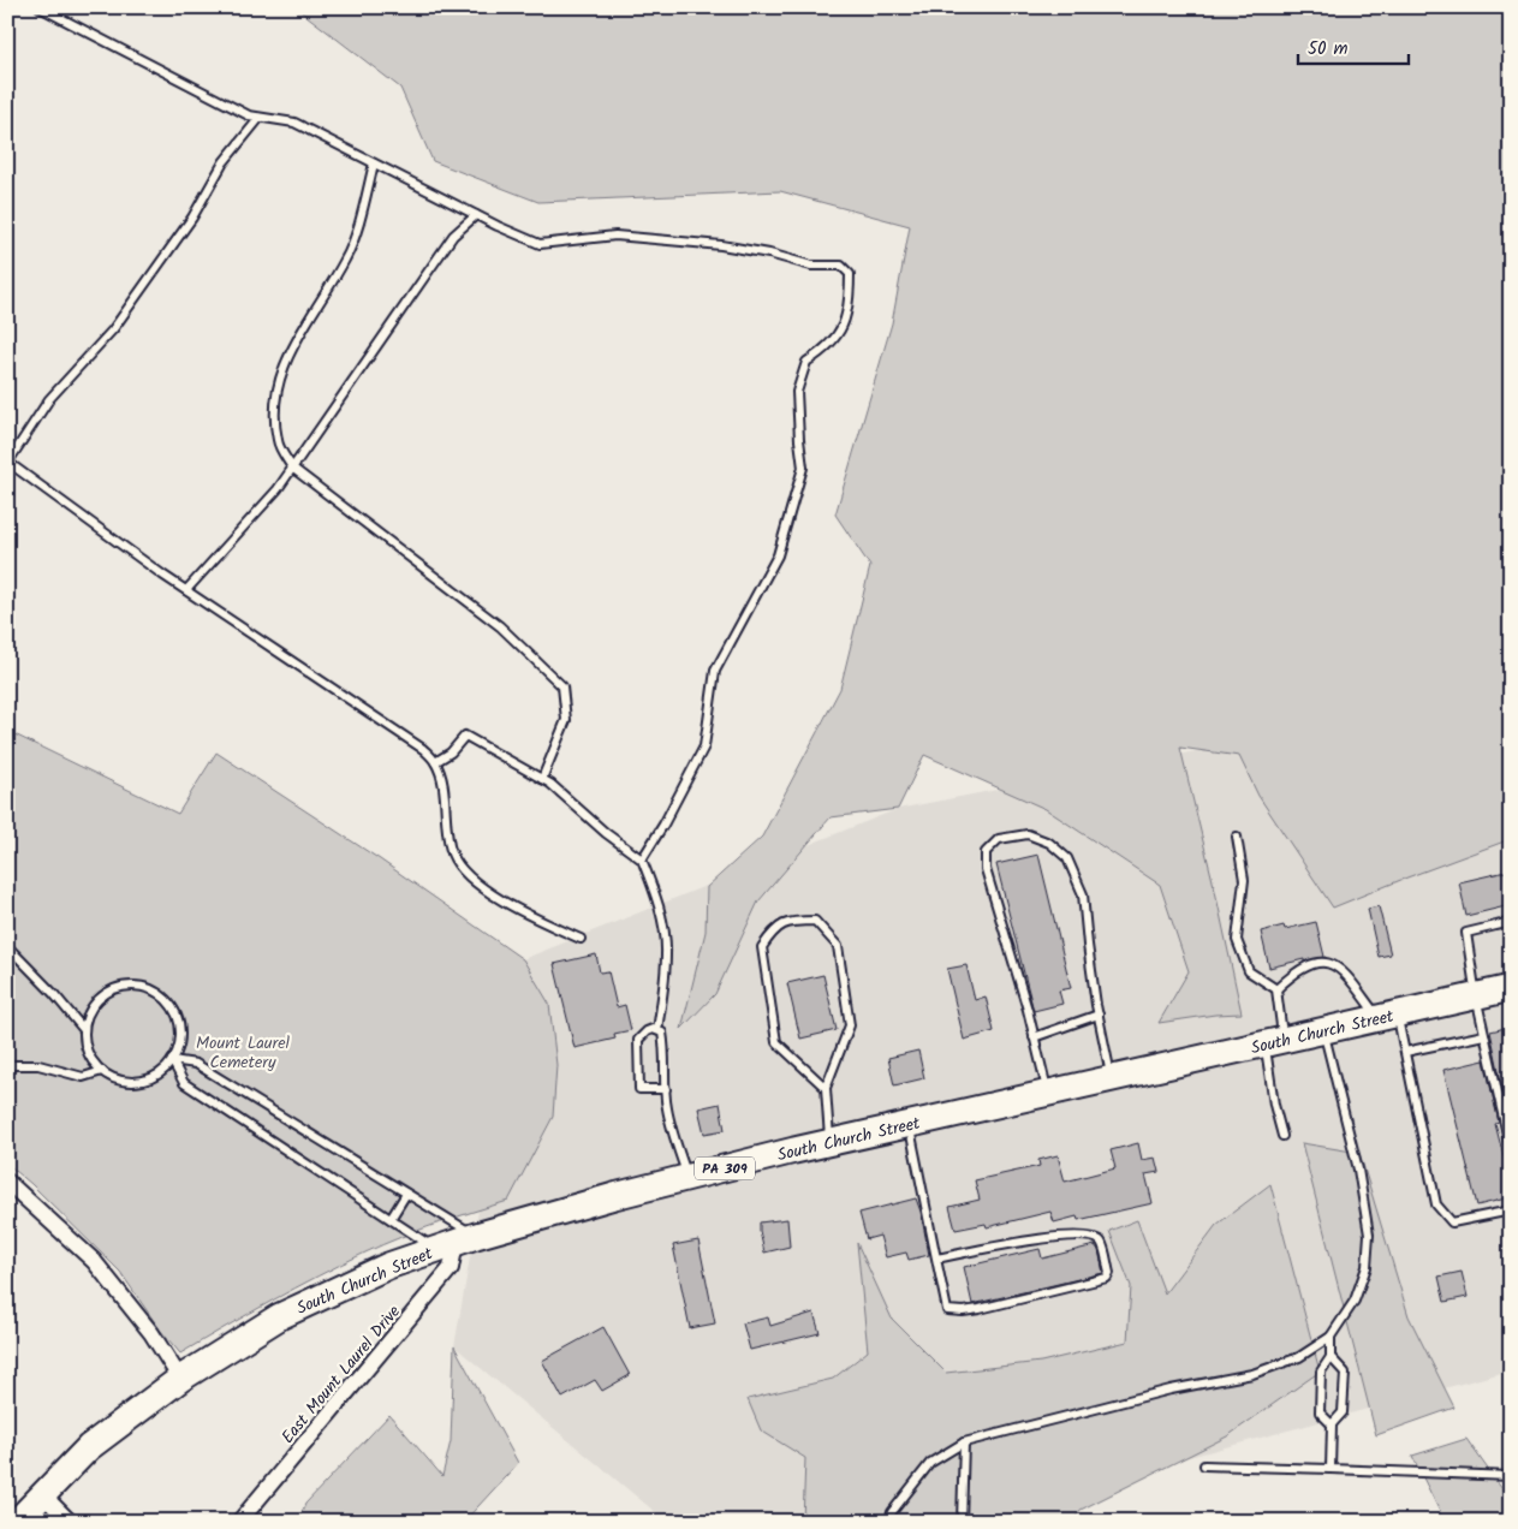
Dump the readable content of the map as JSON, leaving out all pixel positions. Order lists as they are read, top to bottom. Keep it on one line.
{"streets":{"highway":["South Church Street","PA 309"],"street":["East Mount Laurel Drive"]},"crossings":[["South Church Street","East Mount Laurel Drive"]],"parks":["Mount Laurel Cemetery"],"scale_bar":"50 m"}
